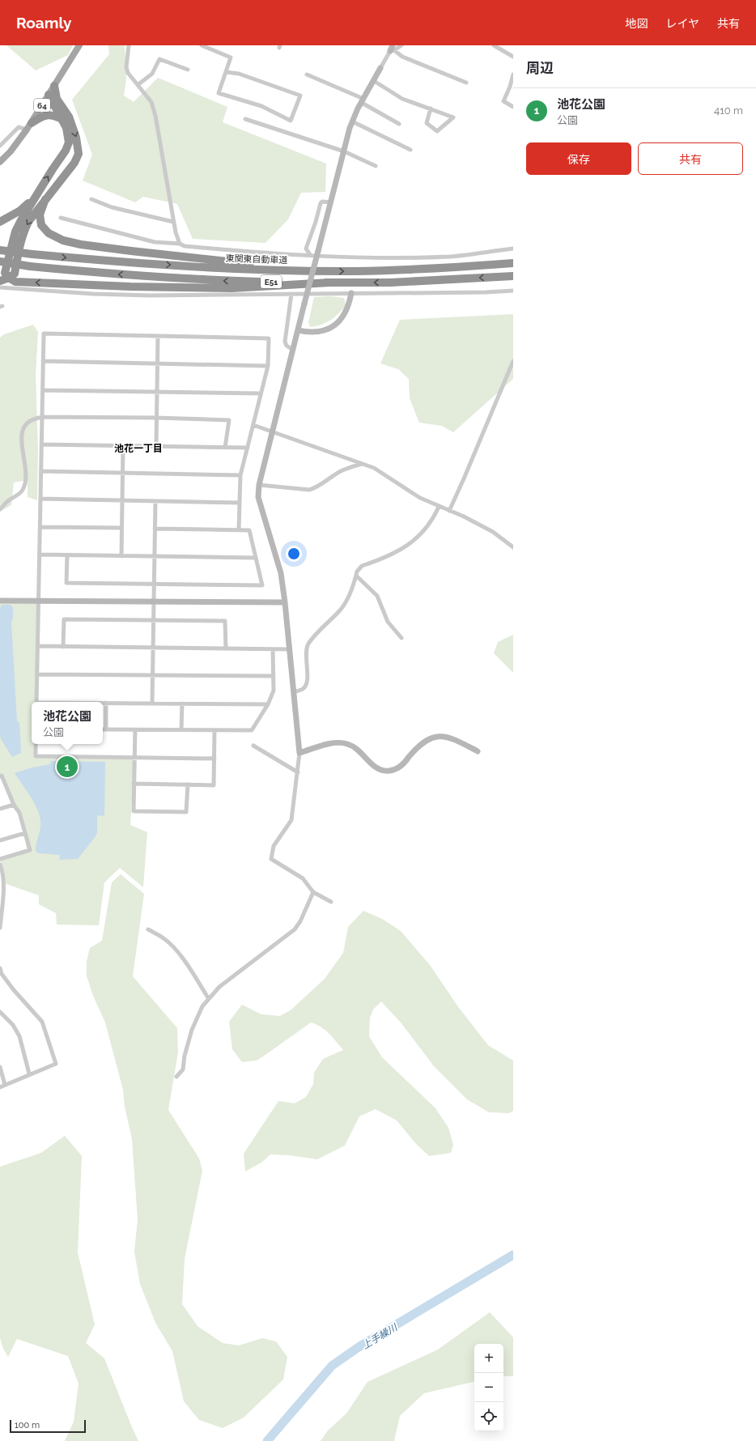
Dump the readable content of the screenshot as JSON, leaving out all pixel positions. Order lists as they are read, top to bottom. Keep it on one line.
{"streets":{"highway":["東関東自動車道","E51"],"main road":["64"]},"districts":["池花一丁目"],"water":["上手繰川"],"scale_bar":"100 m","page":{"header":"Roamly","nav":["地図","レイヤ","共有"],"heading":"周辺","list":[{"mark":"1","name":"池花公園","note":"公園","value":"410 m"}],"buttons":["保存","共有"],"popup":["池花公園","公園"],"pins":"1","map_buttons":["+","−"],"scale":"100 m"}}
